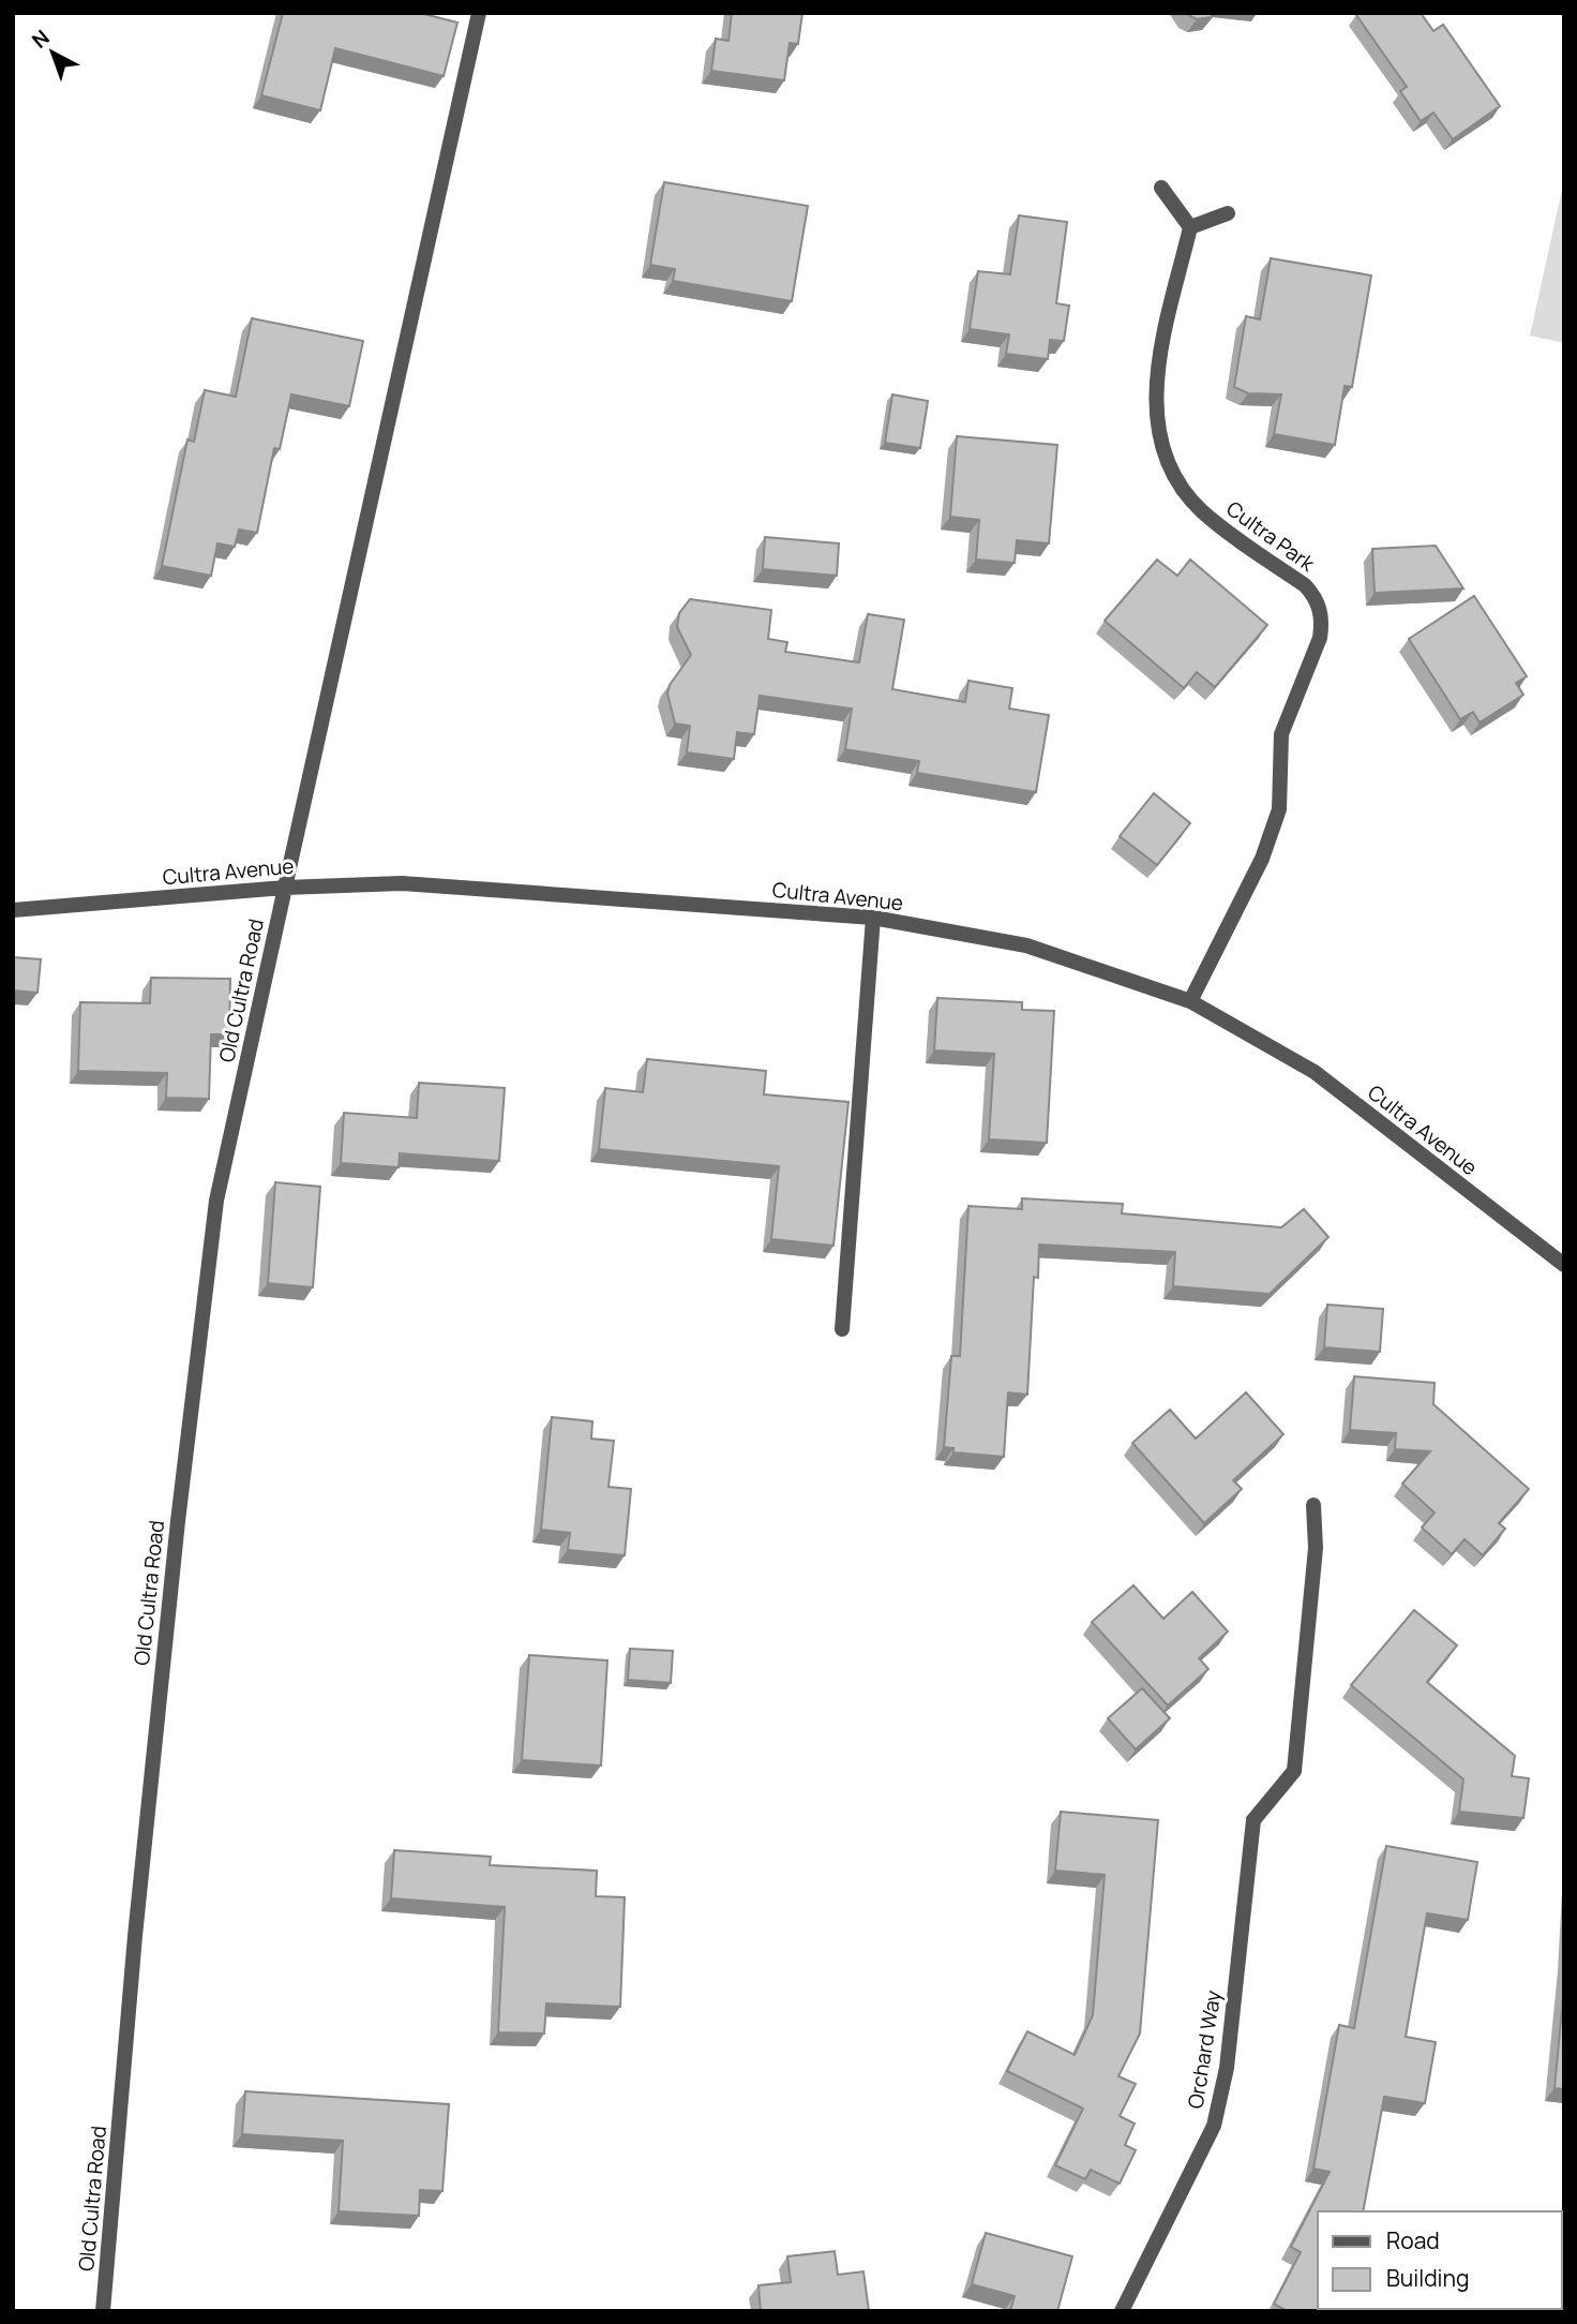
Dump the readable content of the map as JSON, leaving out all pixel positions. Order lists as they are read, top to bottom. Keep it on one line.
{"streets":{"street":["Cultra Park","Cultra Avenue","Old Cultra Road","Orchard Way"]},"crossings":[["Cultra Park","Cultra Avenue"],["Cultra Avenue","Old Cultra Road"]],"legend":["Road","Building"],"north":"top left"}
